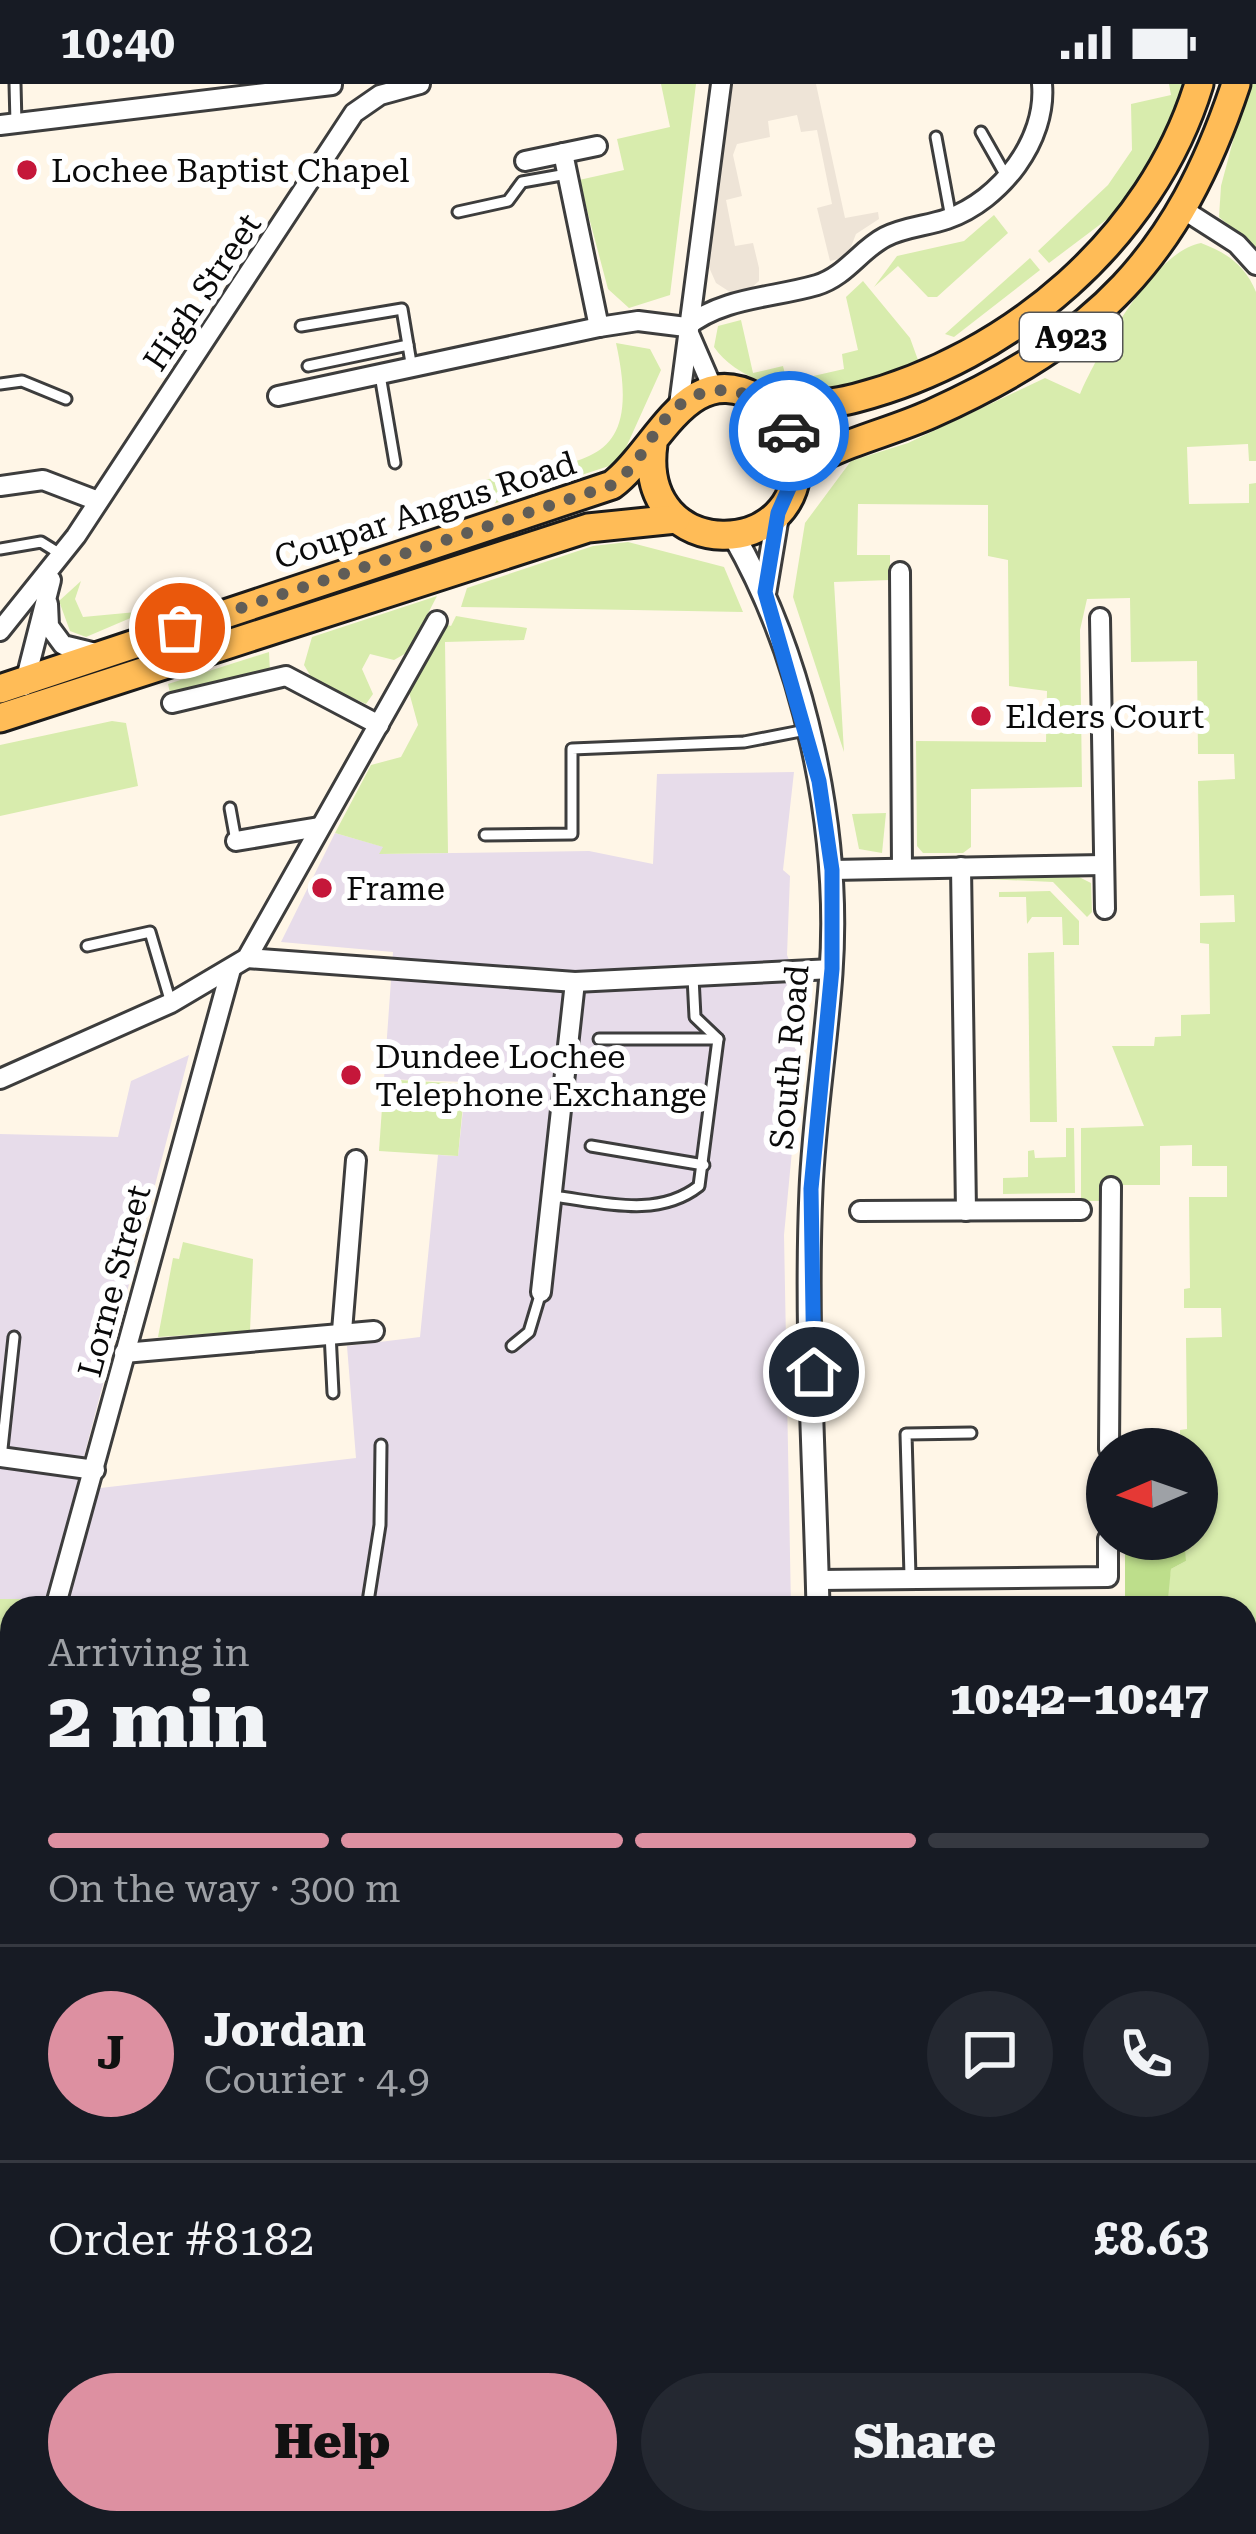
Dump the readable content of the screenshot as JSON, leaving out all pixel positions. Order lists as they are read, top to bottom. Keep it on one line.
{"streets":{"main road":["A923","Coupar Angus Road"],"street":["High Street","South Road","Lorne Street"]},"crossings":[["High Street","Coupar Angus Road"],["A923","Coupar Angus Road"],["A923","South Road"],["Coupar Angus Road","South Road"]],"places":["Lochee Baptist Chapel","Elders Court","Frame","Dundee Lochee Telephone Exchange"],"north":"left","page":{"status":"10:40","heading":["2 min","Arriving in","10:42–10:47"],"panel":["Jordan","Courier · 4.9","Order #8182","£8.63"],"bar":"On the way · 300 m","round":"J","buttons":["Help","Share"]}}
